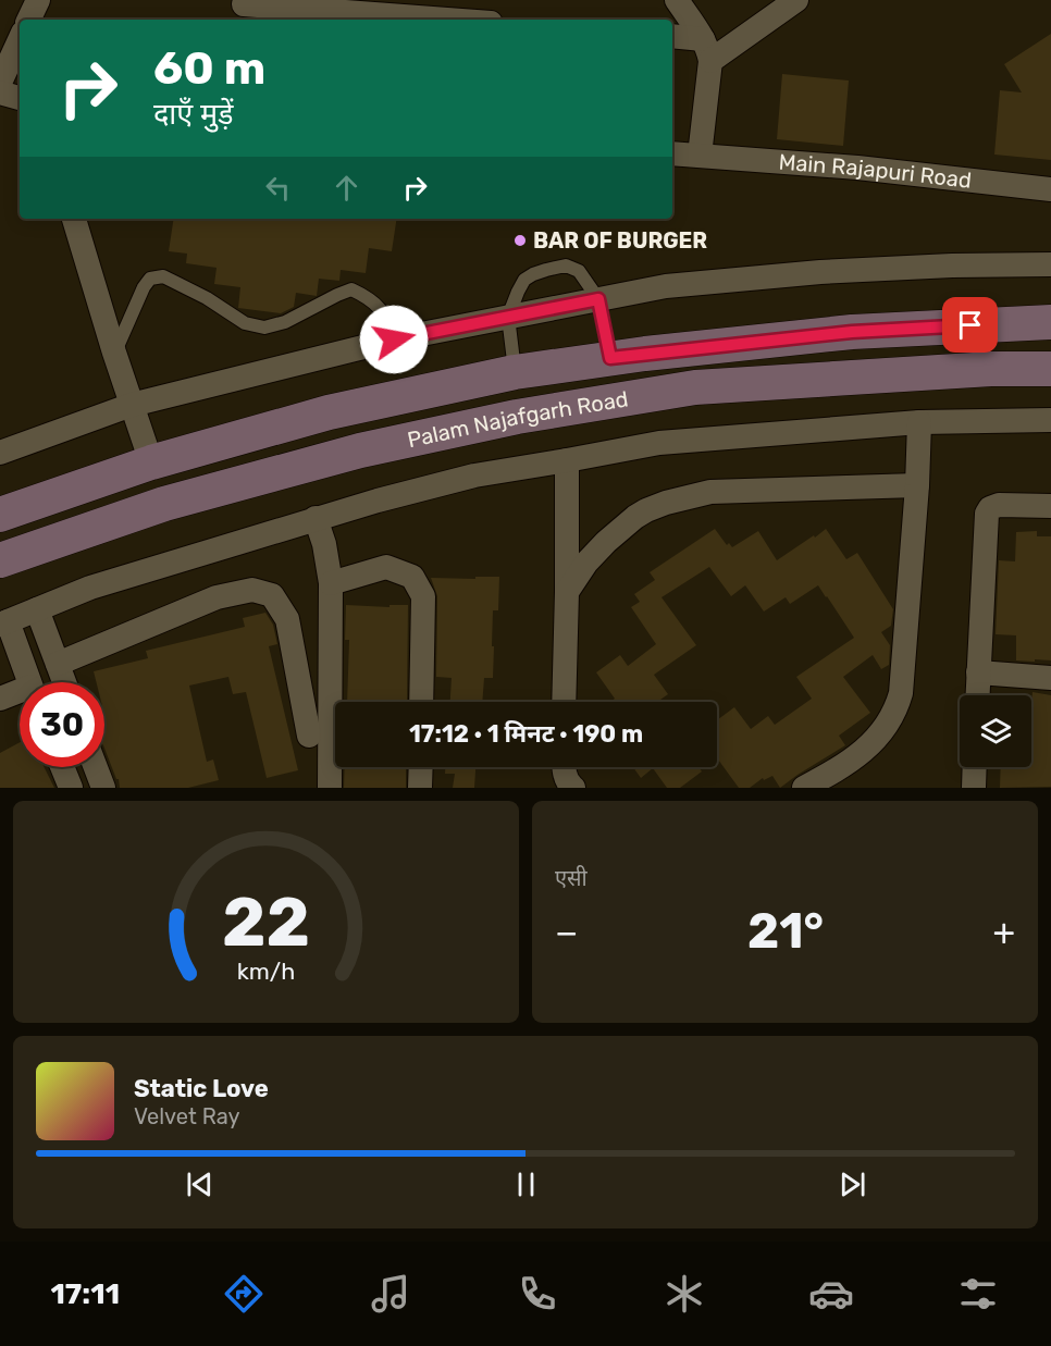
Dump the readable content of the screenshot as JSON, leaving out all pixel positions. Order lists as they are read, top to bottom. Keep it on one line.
{"streets":{"main road":["Palam Najafgarh Road"],"street":["Main Rajapuri Road"]},"places":["BAR OF BURGER"],"page":{"turn":["60 m","दाएँ मुड़ें"],"limit":"30","trip":"17:12 · 1 मिनट · 190 m","tile":"एसी","heat":["−","21°","+"],"song":["Static Love","Velvet Ray"],"tabs":"17:11","gauge":["22","km/h"]}}
